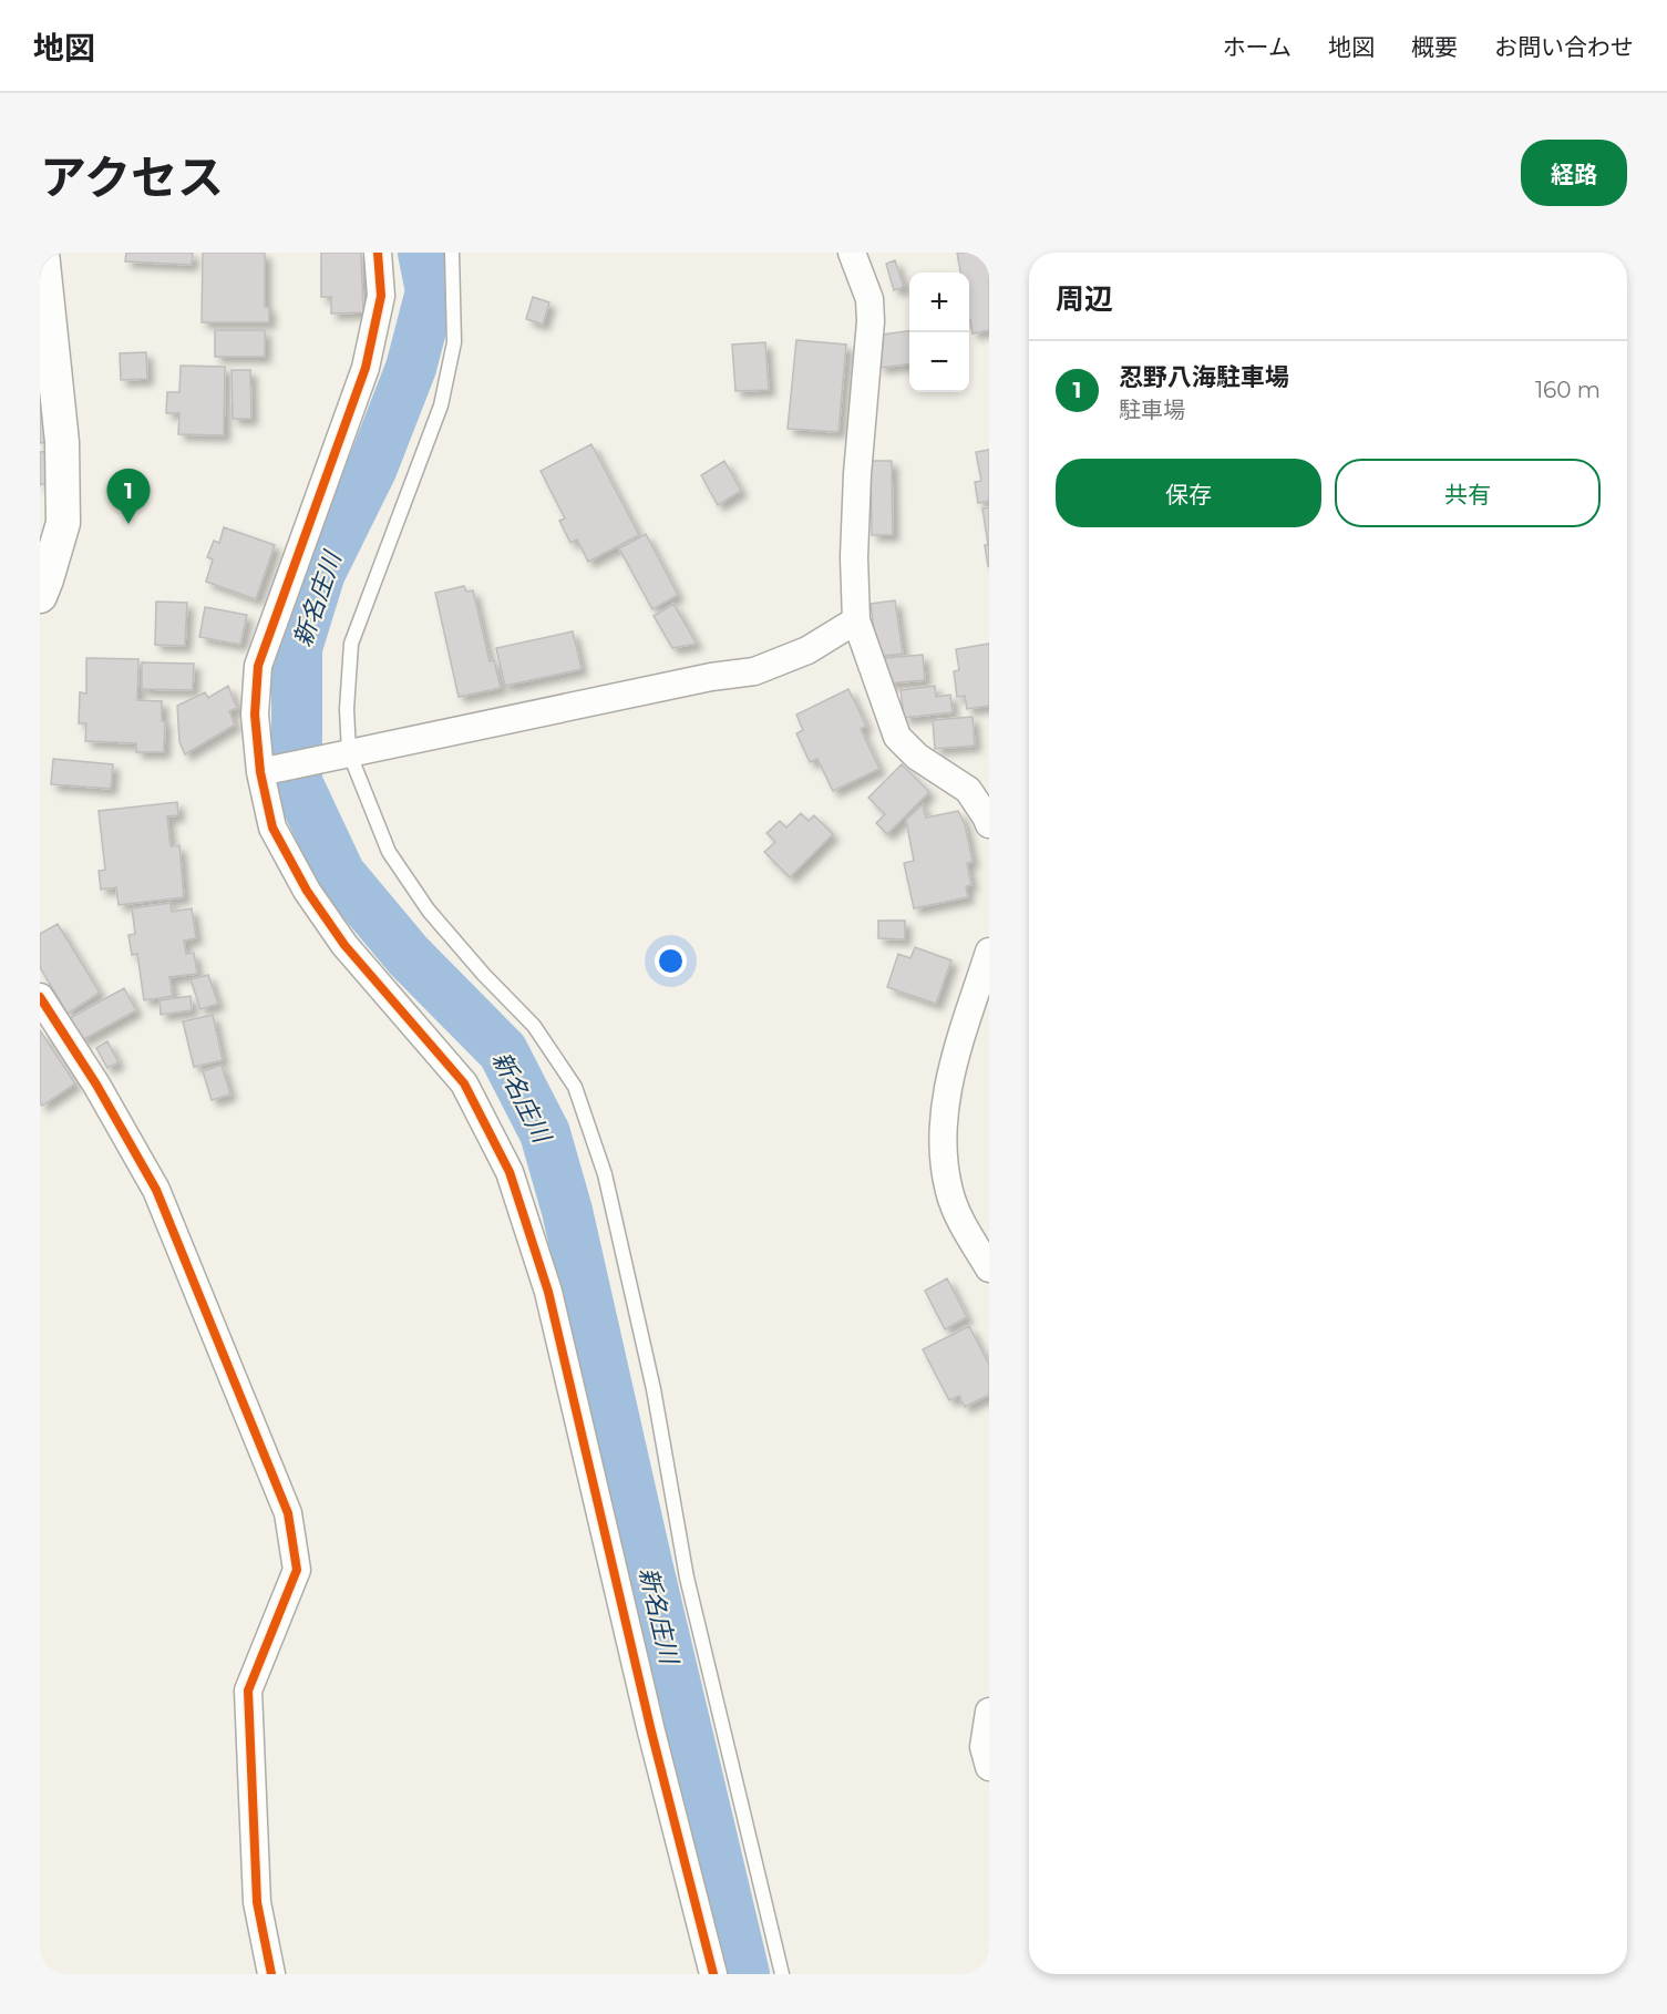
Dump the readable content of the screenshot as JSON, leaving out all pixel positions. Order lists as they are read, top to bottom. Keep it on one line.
{"water":["新名庄川"],"page":{"header":"地図","nav":["ホーム","地図","概要","お問い合わせ"],"title":"アクセス","buttons":["経路",["保存","共有"]],"heading":"周辺","map_buttons":["+","−"],"list":[{"mark":"1","name":"忍野八海駐車場","note":"駐車場","value":"160 m"}],"pins":"1"}}
